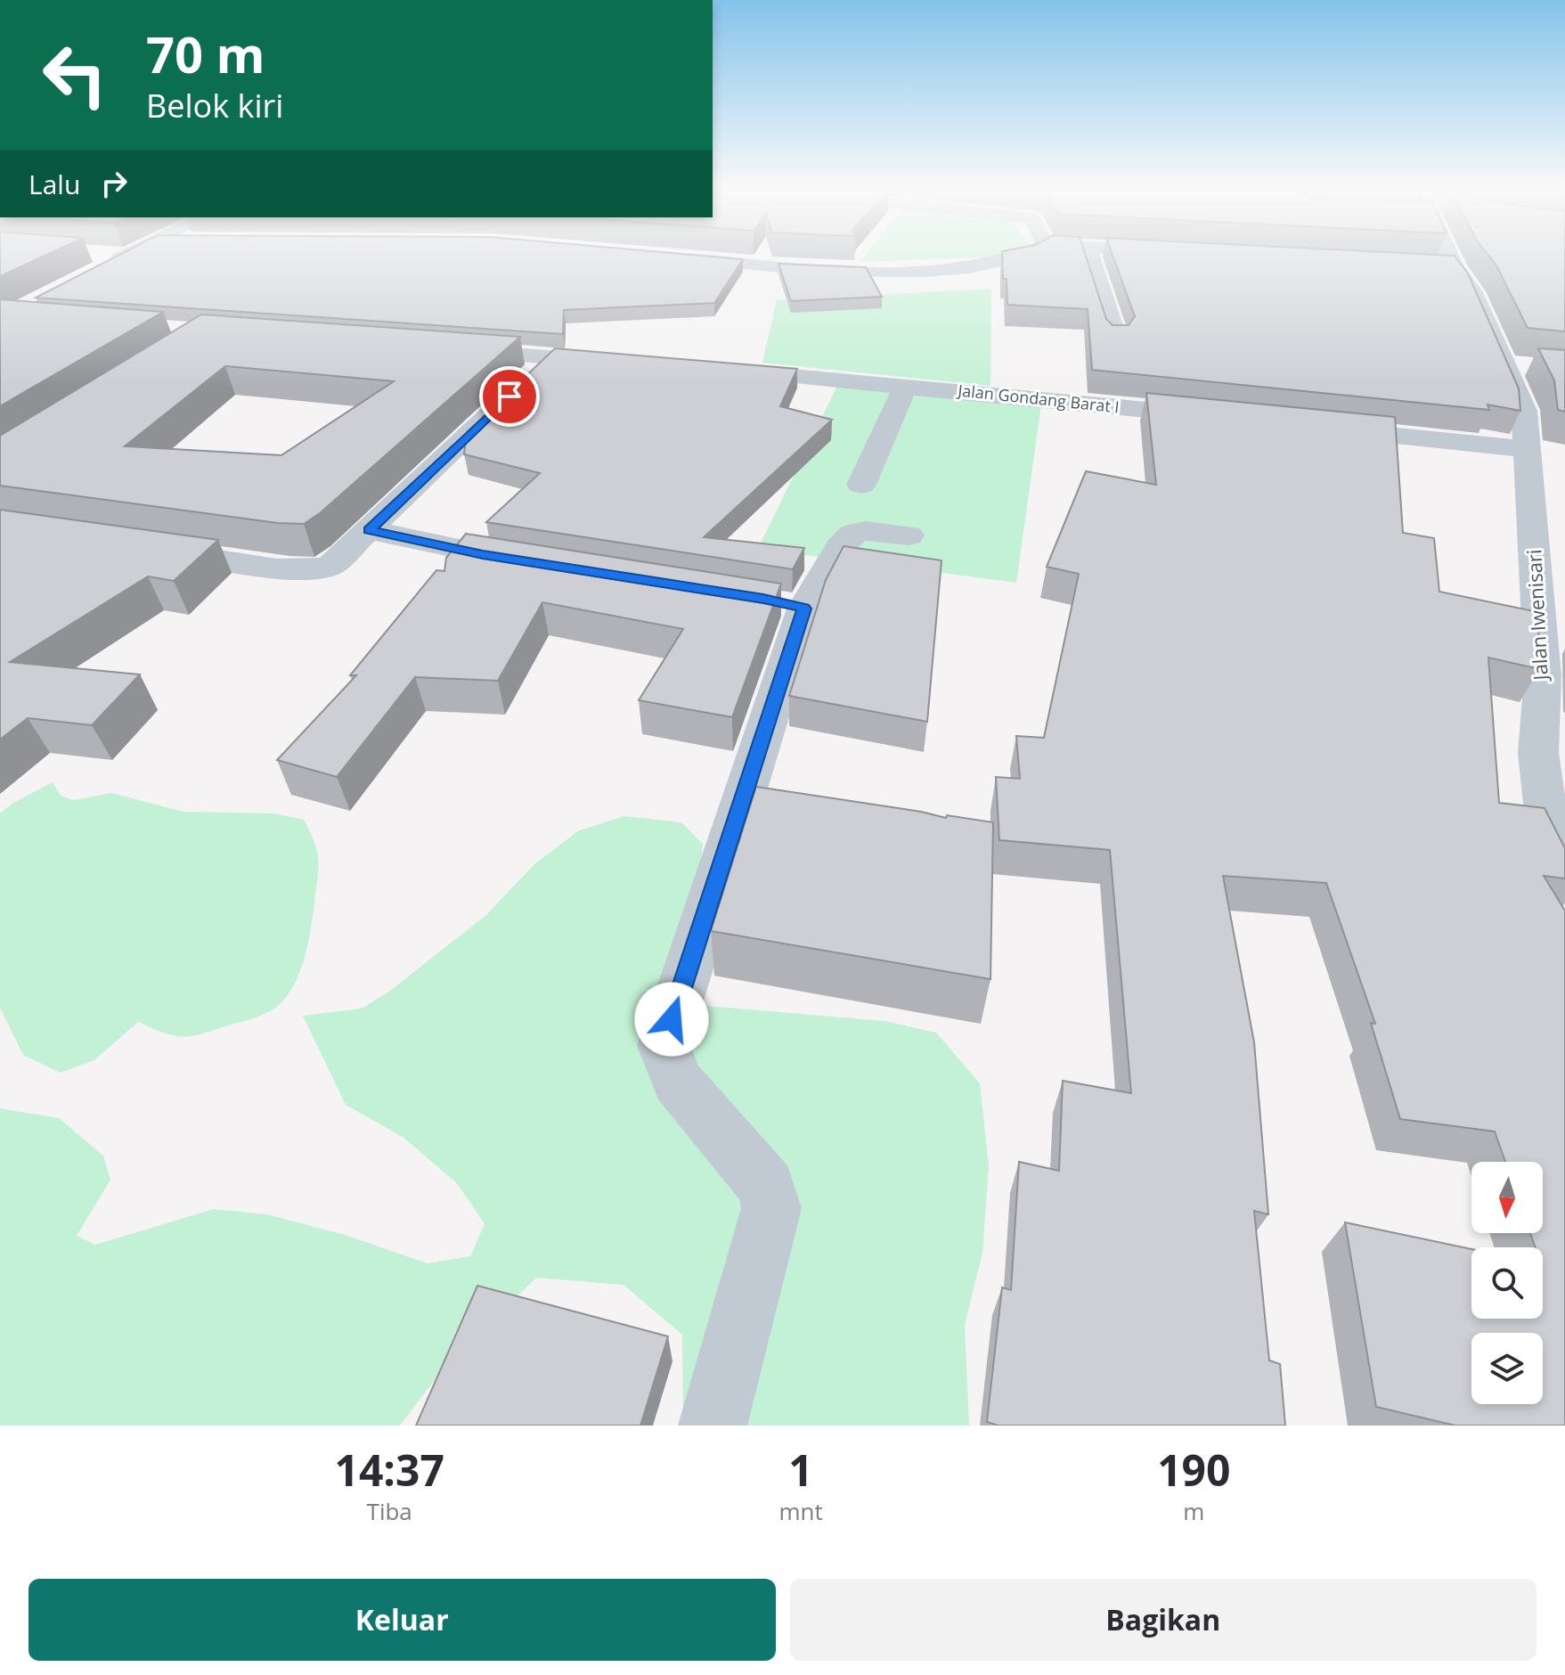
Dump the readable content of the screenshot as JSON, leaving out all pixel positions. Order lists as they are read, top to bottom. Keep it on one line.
{"streets":{"street":["Jalan Gondang Barat I","Jalan Iwenisari"]},"north":"bottom","page":{"turn":["70 m","Belok kiri"],"then":"Lalu","eta":["14:37","Tiba","1","mnt","190","m"],"buttons":["Keluar","Bagikan"]}}
